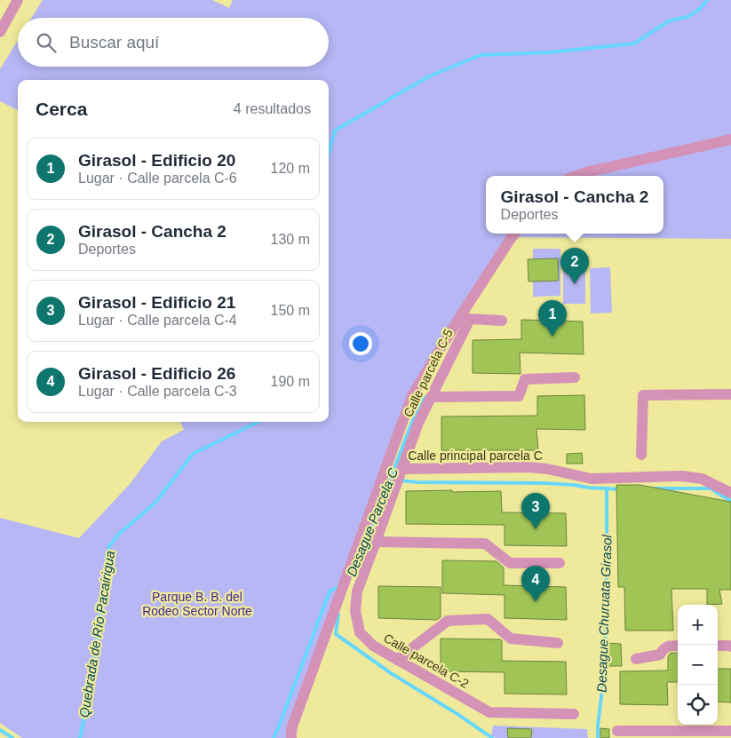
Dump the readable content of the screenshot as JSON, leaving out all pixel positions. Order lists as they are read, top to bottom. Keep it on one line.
{"streets":{"street":["Calle parcela C-5","Calle principal parcela C","Calle parcela C-2"]},"crossings":[["Calle parcela C-5","Calle principal parcela C"],["Calle parcela C-5","Calle parcela C-2"],["Calle principal parcela C","Calle parcela C-2"]],"water":["Desague Parcela C","Desague Churuata Girasol","Quebrada de Río Pacairigua"],"parks":["Parque B. B. del Rodeo Sector Norte"],"page":{"search":"Buscar aquí","heading":["Cerca","4 resultados"],"list":[{"mark":"1","name":"Girasol - Edificio 20","note":"Lugar · Calle parcela C-6","value":"120 m"},{"mark":"2","name":"Girasol - Cancha 2","note":"Deportes","value":"130 m"},{"mark":"3","name":"Girasol - Edificio 21","note":"Lugar · Calle parcela C-4","value":"150 m"},{"mark":"4","name":"Girasol - Edificio 26","note":"Lugar · Calle parcela C-3","value":"190 m"}],"popup":["Girasol - Cancha 2","Deportes"],"pins":["2","1","3","4"],"map_buttons":["+","−"]}}
